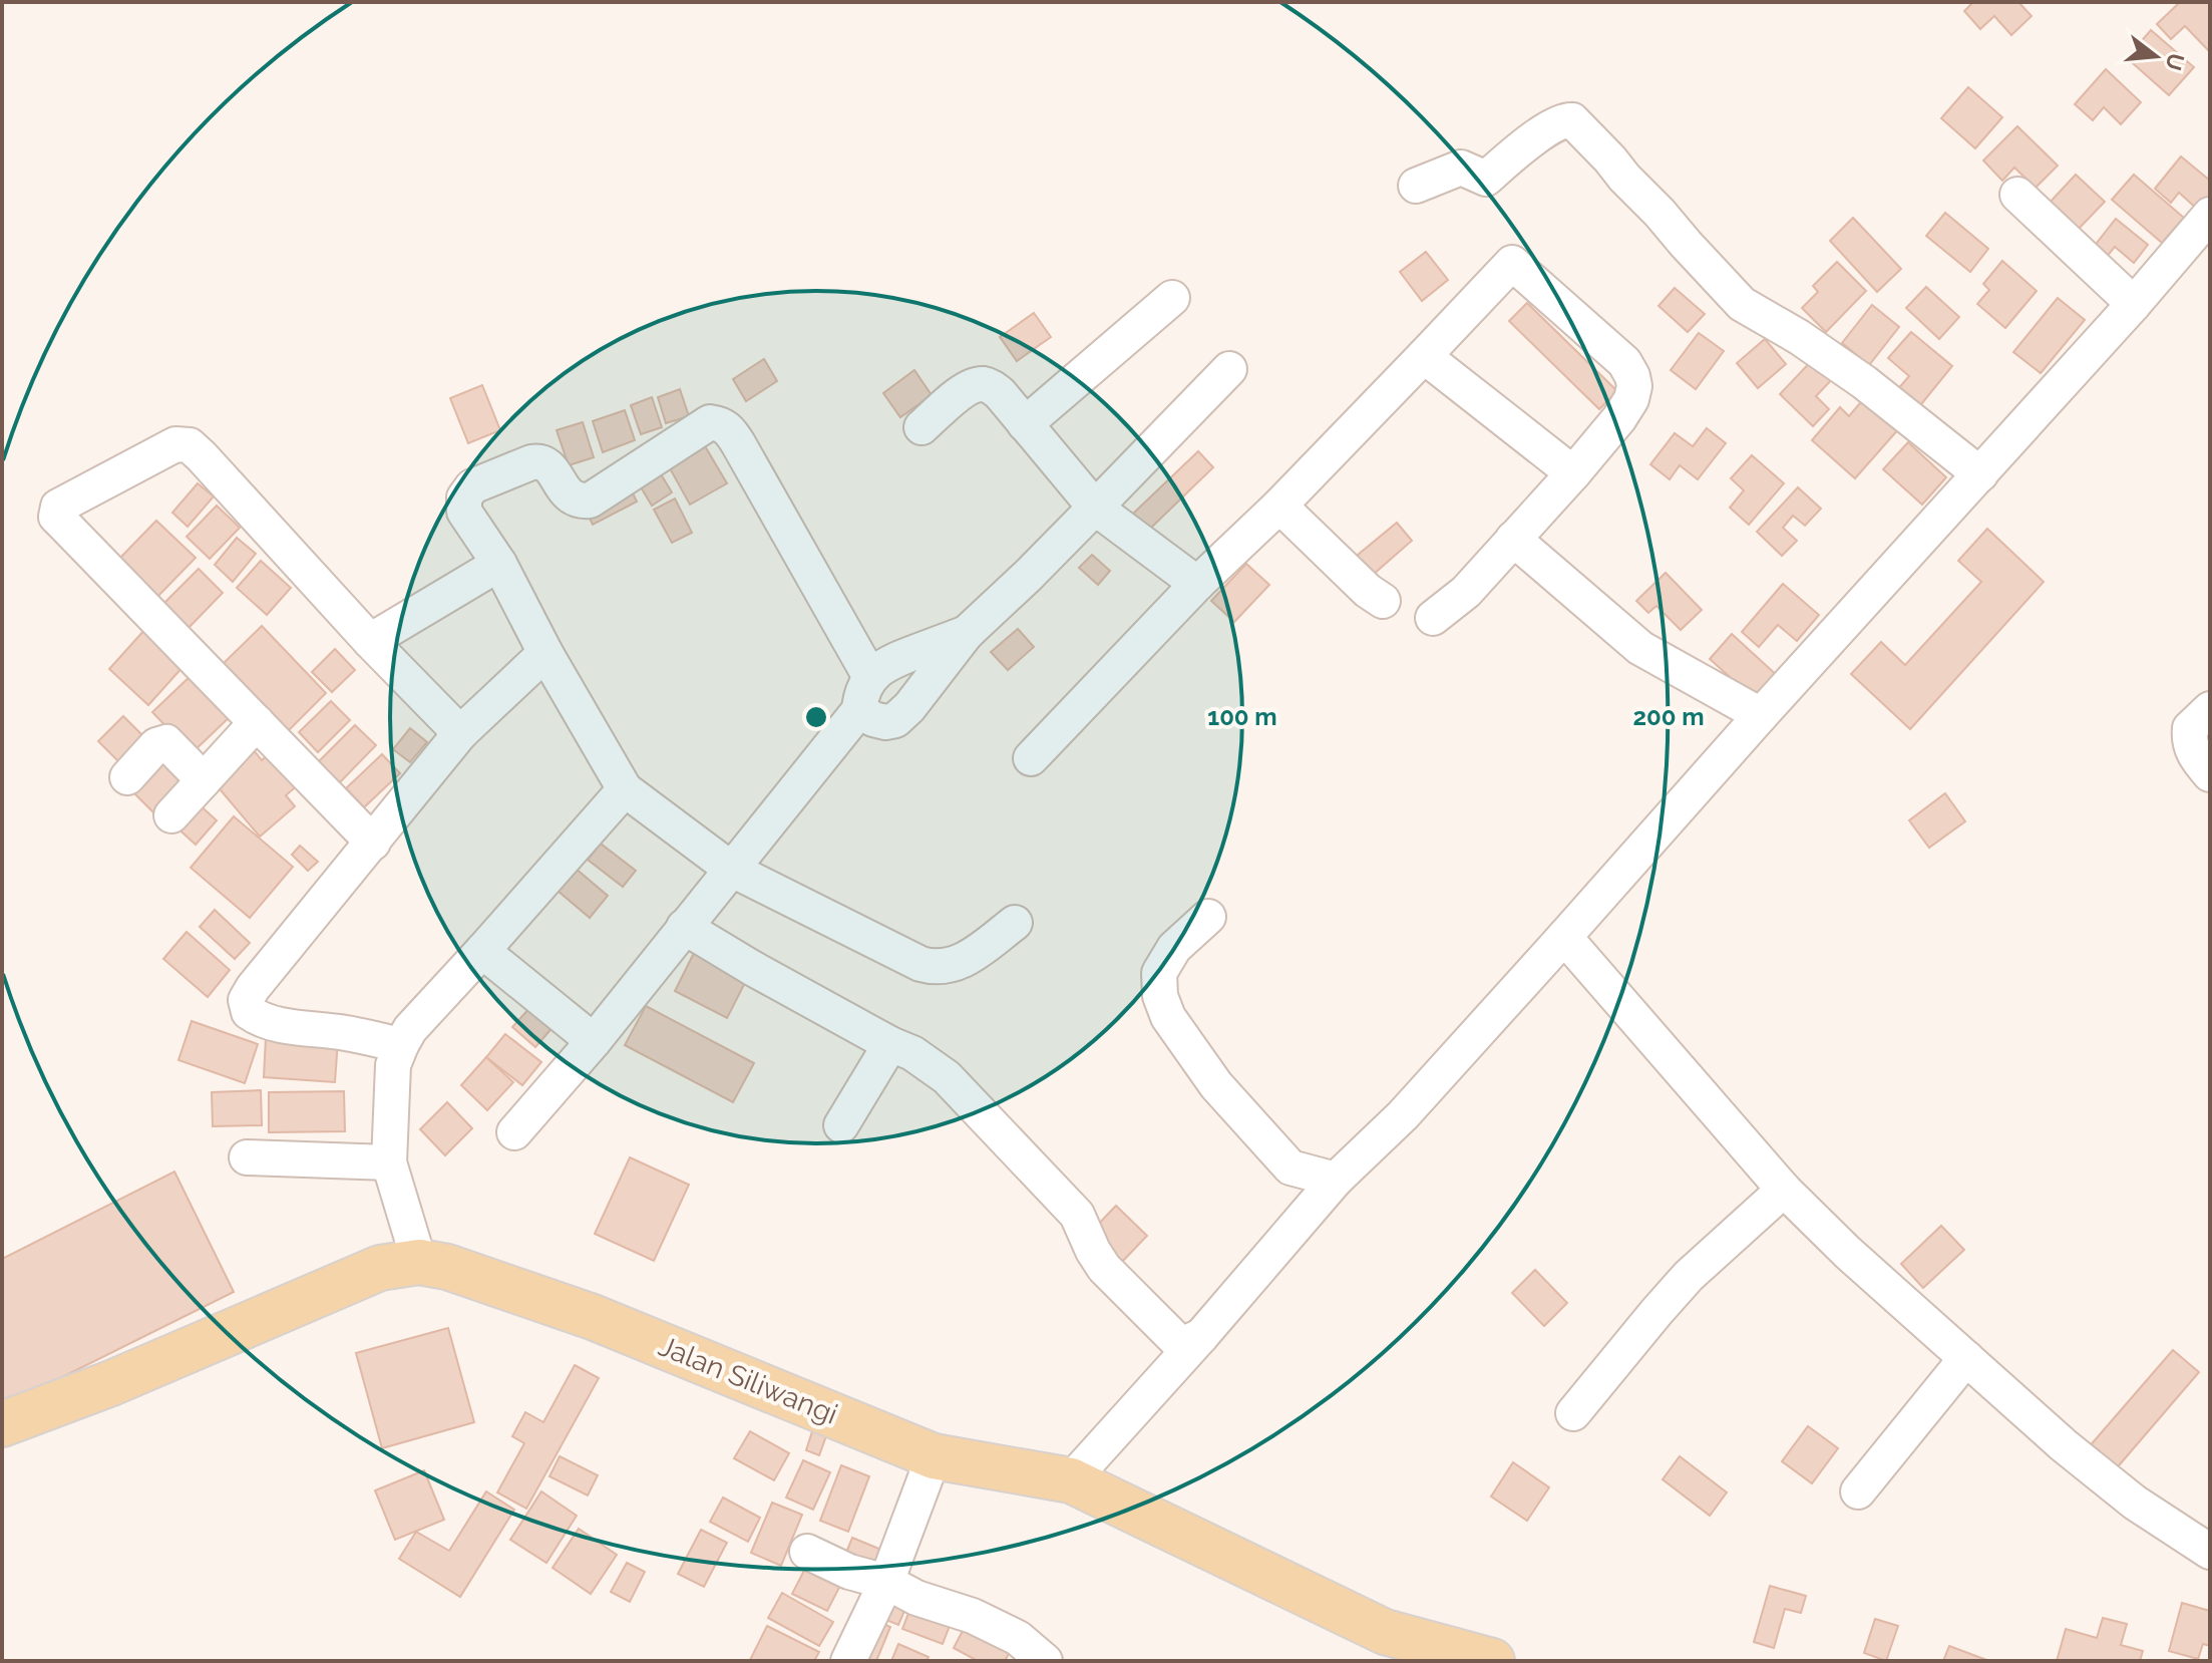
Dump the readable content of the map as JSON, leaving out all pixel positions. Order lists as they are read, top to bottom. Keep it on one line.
{"streets":{"main road":["Jalan Siliwangi"]},"north":"right","rings":["100 m","200 m"]}
